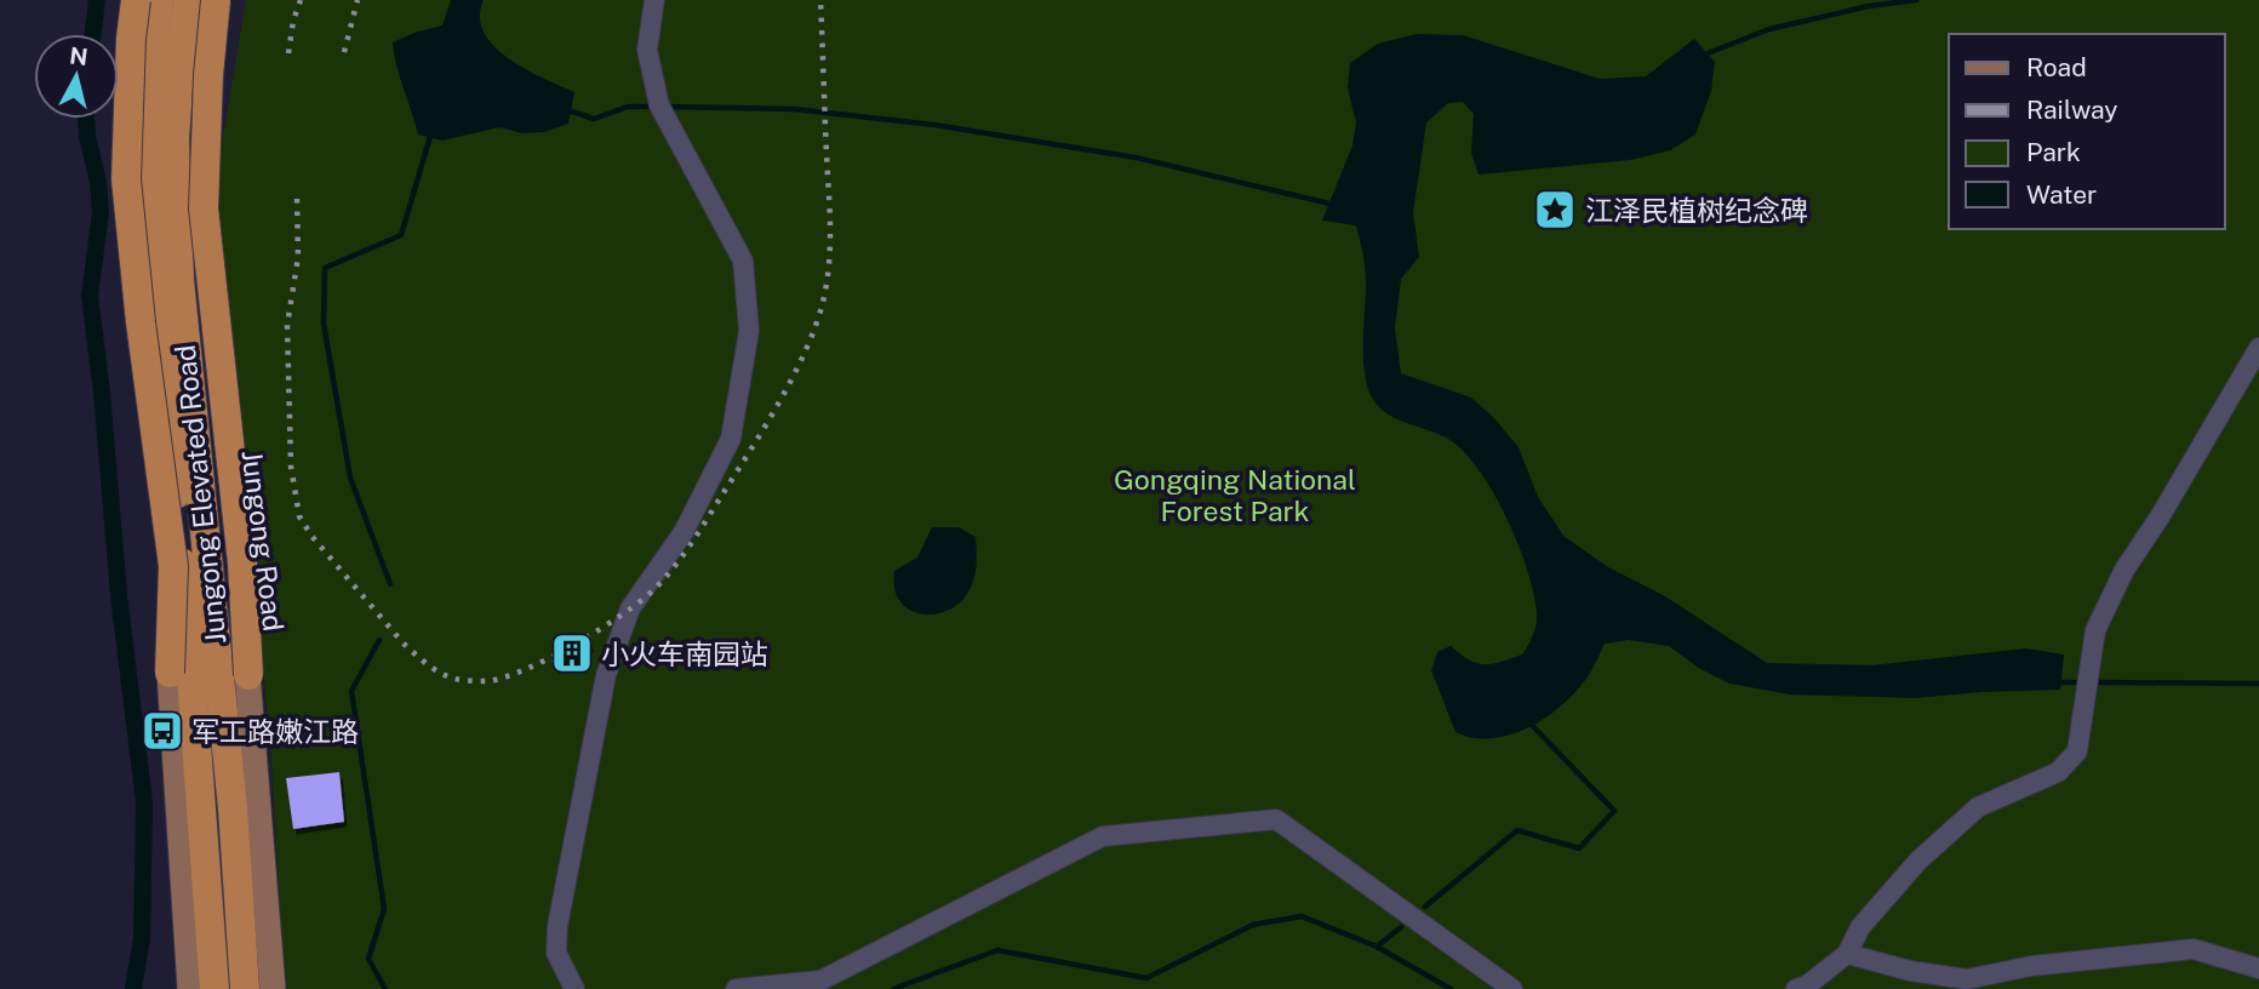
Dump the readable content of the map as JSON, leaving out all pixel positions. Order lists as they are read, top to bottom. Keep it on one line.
{"streets":{"highway":["Jungong Elevated Road"]},"parks":["Gongqing National Forest Park"],"places":{"place":["江泽民植树纪念碑"],"building":["小火车南园站"],"bus stop":["军工路嫩江路"]},"legend":["Road","Railway","Park","Water"],"north":"top"}
